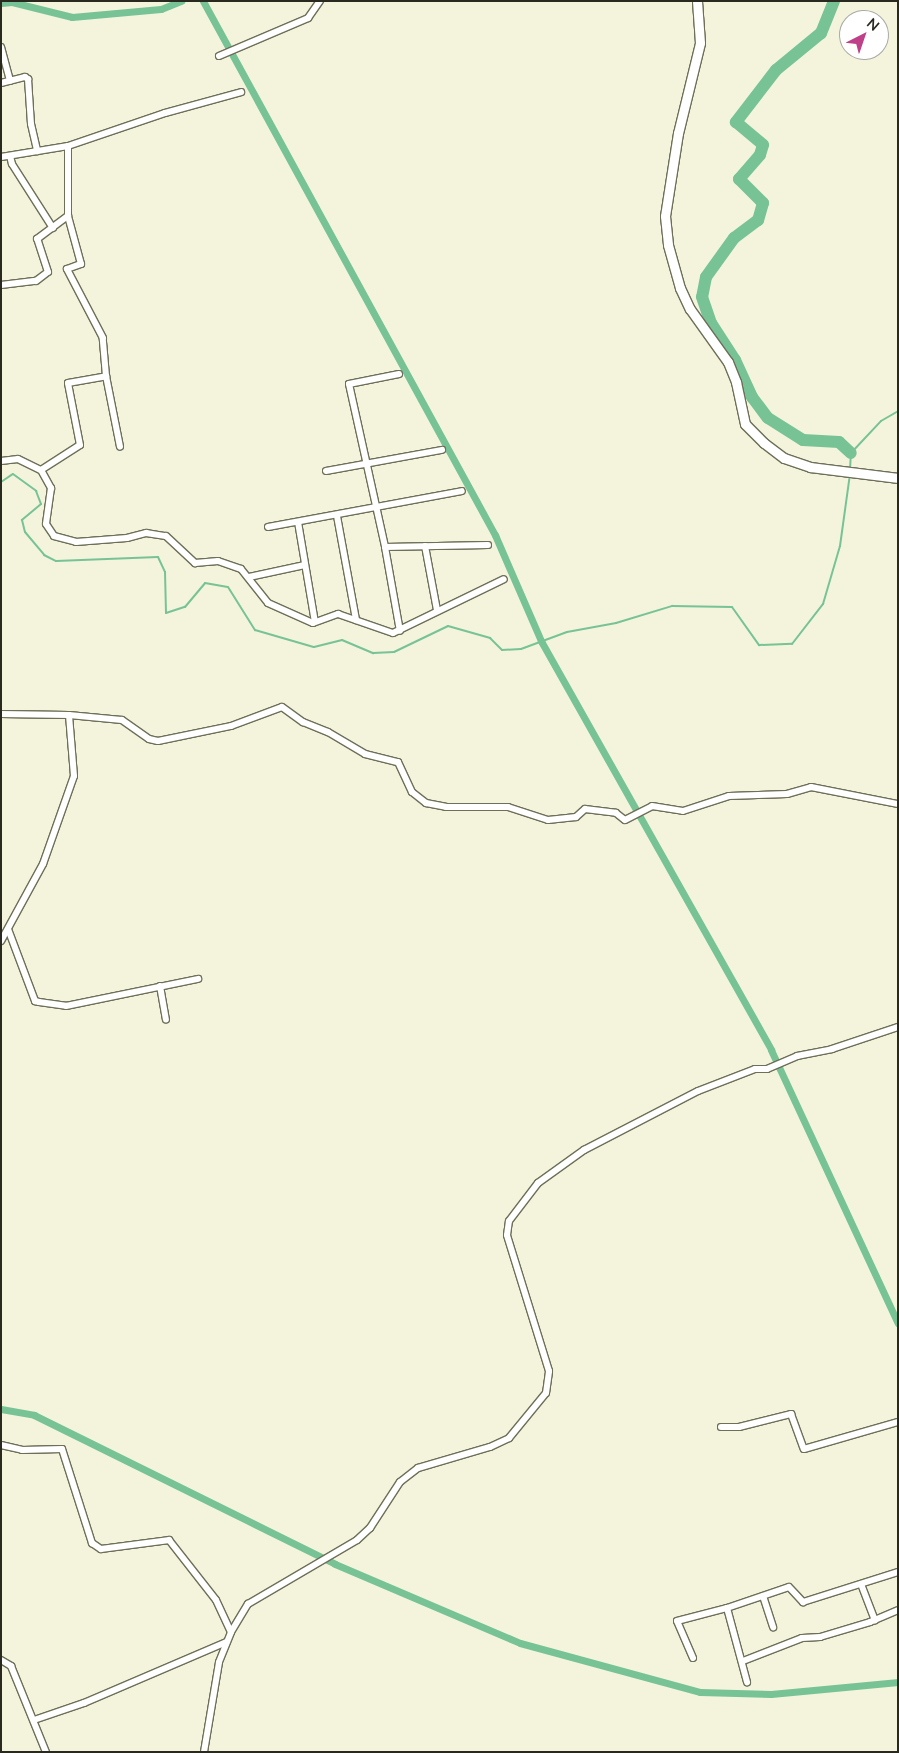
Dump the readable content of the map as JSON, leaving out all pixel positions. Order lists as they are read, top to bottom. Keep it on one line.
{"north":"top right"}
